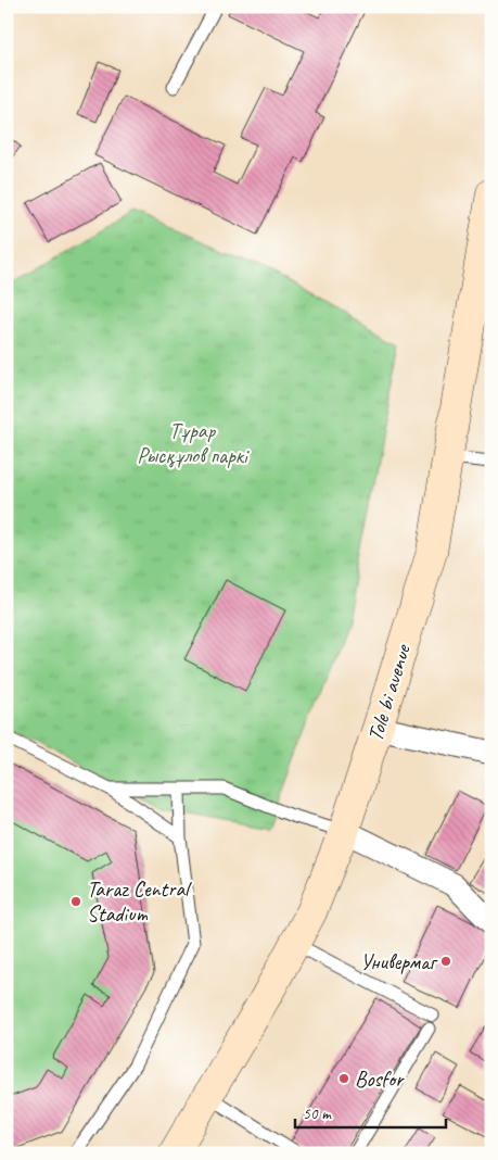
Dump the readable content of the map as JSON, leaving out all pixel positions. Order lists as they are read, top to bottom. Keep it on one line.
{"streets":{"street":["Tole bi avenue"]},"parks":["Тұрар Рысқұлов паркі"],"places":["Taraz Central Stadium","Универмаг","Bosfor"],"scale_bar":"50 m"}
